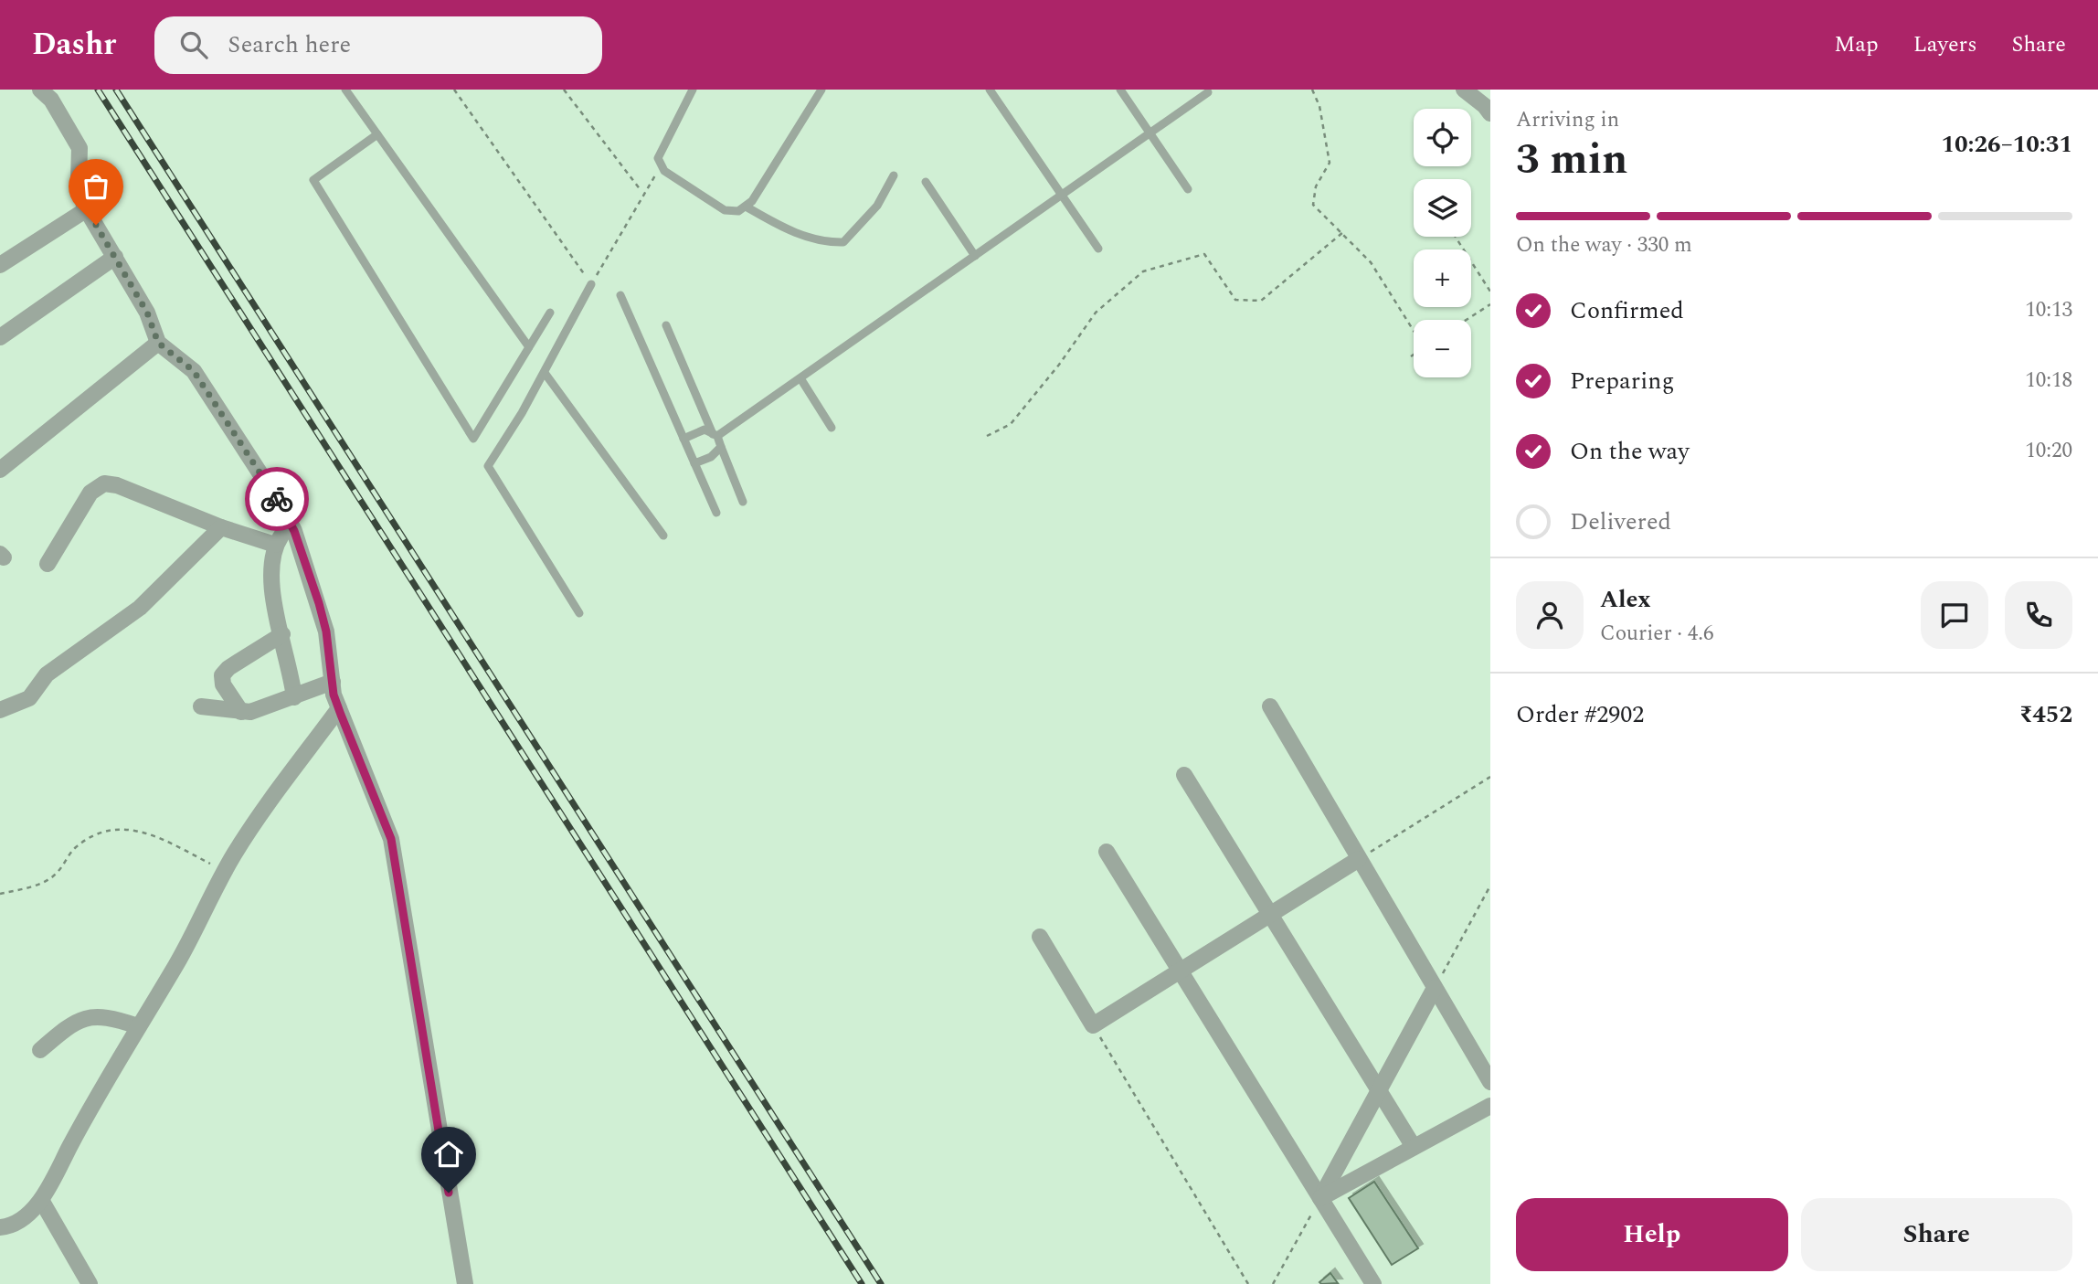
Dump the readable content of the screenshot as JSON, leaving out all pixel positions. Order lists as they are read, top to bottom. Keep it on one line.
{"page":{"header":"Dashr","search":"Search here","nav":["Map","Layers","Share"],"heading":["3 min","Arriving in","10:26–10:31"],"panel":["Alex","Courier · 4.6","Order #2902","₹452"],"map_buttons":["+","−"],"bar":"On the way · 330 m","list":[["Confirmed","10:13"],["Preparing","10:18"],["On the way","10:20"],"Delivered"],"buttons":["Help","Share"]}}
